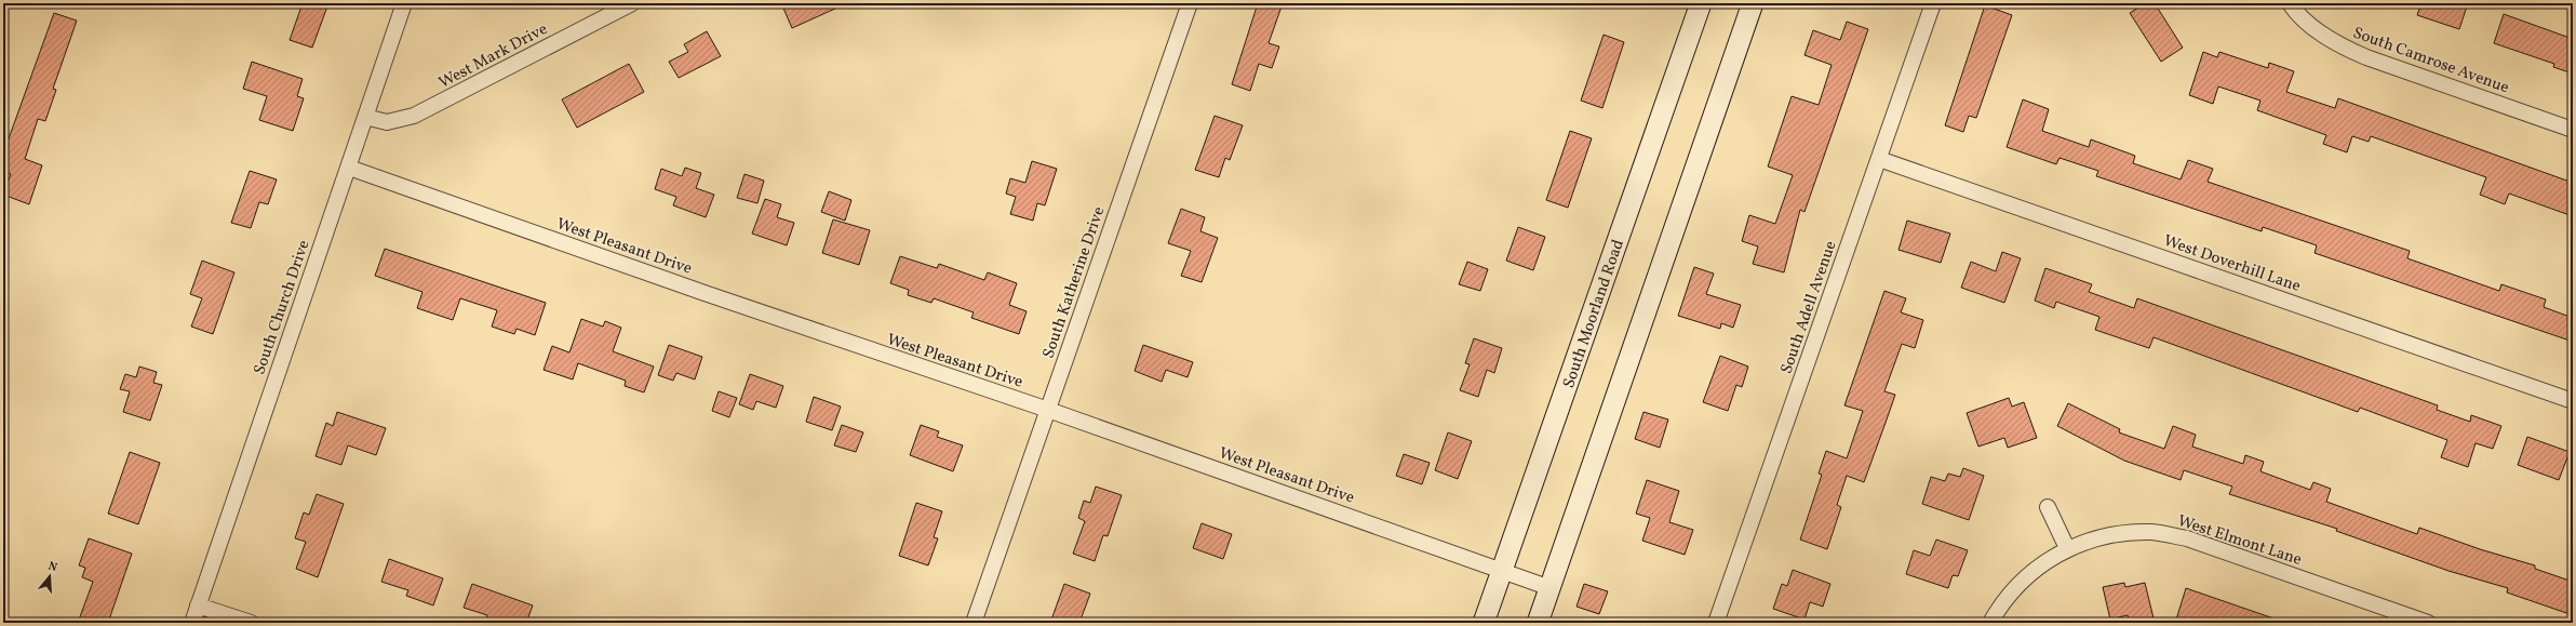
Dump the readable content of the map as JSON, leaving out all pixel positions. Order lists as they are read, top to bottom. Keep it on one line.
{"streets":{"main road":["South Moorland Road"],"street":["West Mark Drive","South Camrose Avenue","West Pleasant Drive","West Doverhill Lane","South Katherine Drive","South Church Drive","South Adell Avenue","West Elmont Lane"]},"crossings":[["West Mark Drive","South Church Drive"],["West Pleasant Drive","South Katherine Drive"],["West Pleasant Drive","South Church Drive"],["West Pleasant Drive","South Moorland Road"],["West Doverhill Lane","South Adell Avenue"]],"north":"top"}
